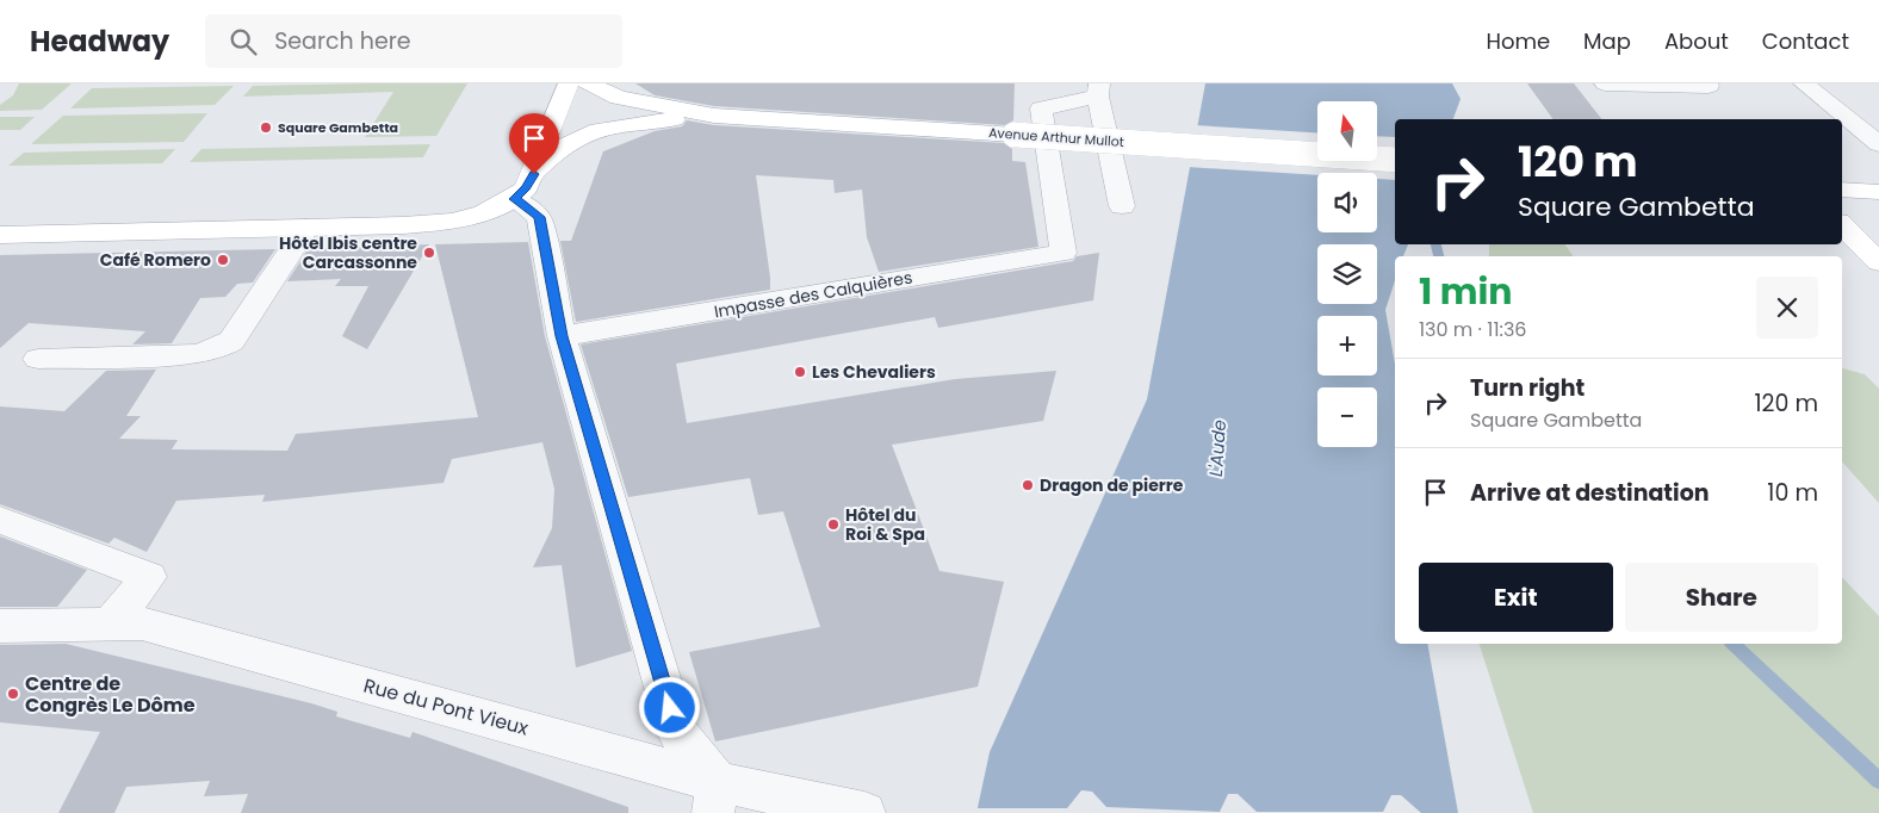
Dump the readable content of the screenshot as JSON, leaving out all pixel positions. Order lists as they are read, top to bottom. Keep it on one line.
{"streets":{"main road":["Avenue Arthur Mullot"],"street":["Impasse des Calquières","Rue du Pont Vieux"]},"water":["L'Aude"],"places":["Square Gambetta","Hôtel Ibis centre Carcassonne","Café Romero","Les Chevaliers","Dragon de pierre","Hôtel du Roi & Spa","Centre de Congrès Le Dôme"],"north":"top","page":{"header":"Headway","search":"Search here","nav":["Home","Map","About","Contact"],"map_buttons":["+","−"],"turn":["120 m","Square Gambetta"],"heading":["1 min","130 m · 11:36"],"list":[{"name":"Turn right","note":"Square Gambetta","value":"120 m"},{"name":"Arrive at destination","value":"10 m"}],"buttons":["Exit","Share"]}}
